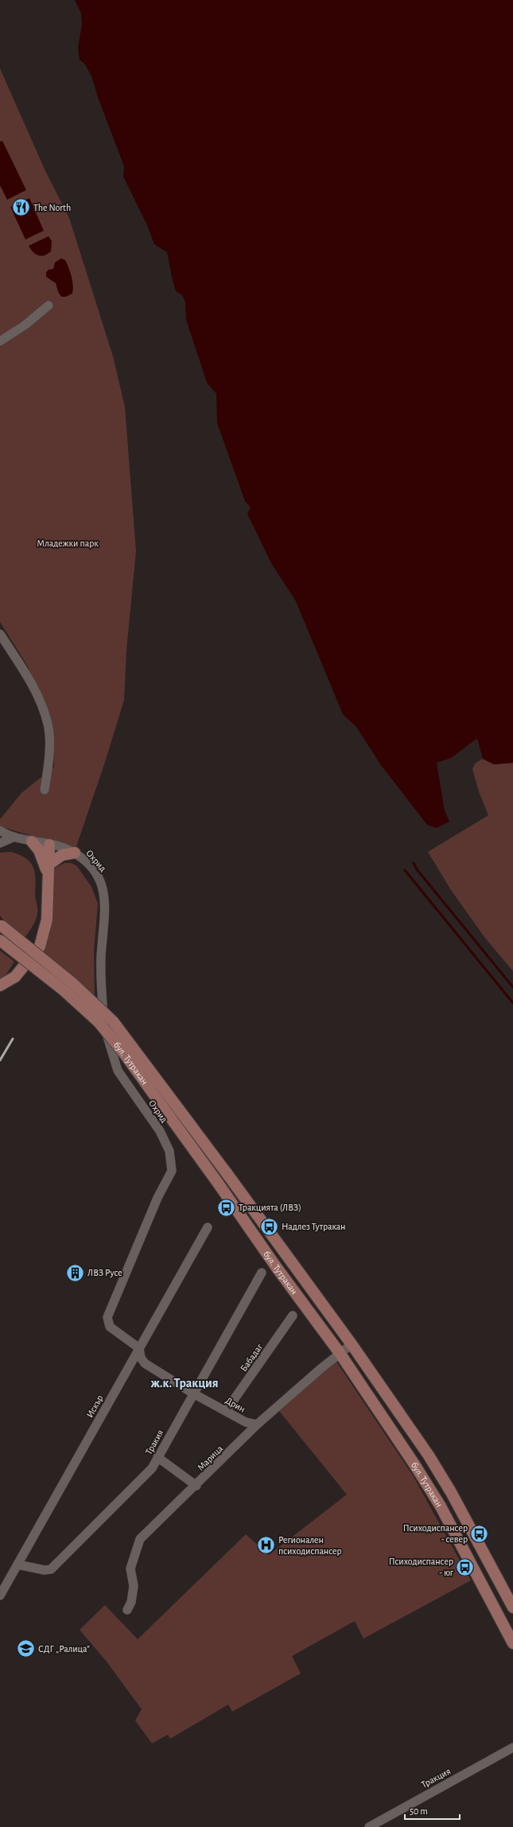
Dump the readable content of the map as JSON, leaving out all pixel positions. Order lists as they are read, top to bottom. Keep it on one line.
{"streets":{"main road":["бул. Тутракан"],"street":["Охрид","Бабадаг","Дрин","Искър","Тракия","Марица","Тракция"]},"crossings":[["Охрид","Дрин"],["Охрид","Искър"],["бул. Тутракан","Марица"],["Бабадаг","Дрин"],["Дрин","Искър"],["Дрин","Тракия"],["Дрин","Марица"],["Искър","Тракия"]],"districts":["ж.к. Тракция"],"parks":["Младежки парк"],"places":{"restaurant":["The North"],"bus stop":["Тракцията (ЛВЗ)","Надлез Тутракан","Психодиспансер - север","Психодиспансер - юг"],"building":["ЛВЗ Русе"],"hospital":["Регионален психодиспансер"],"school or university":["СДГ „Ралица“"]},"scale_bar":"50 m"}
